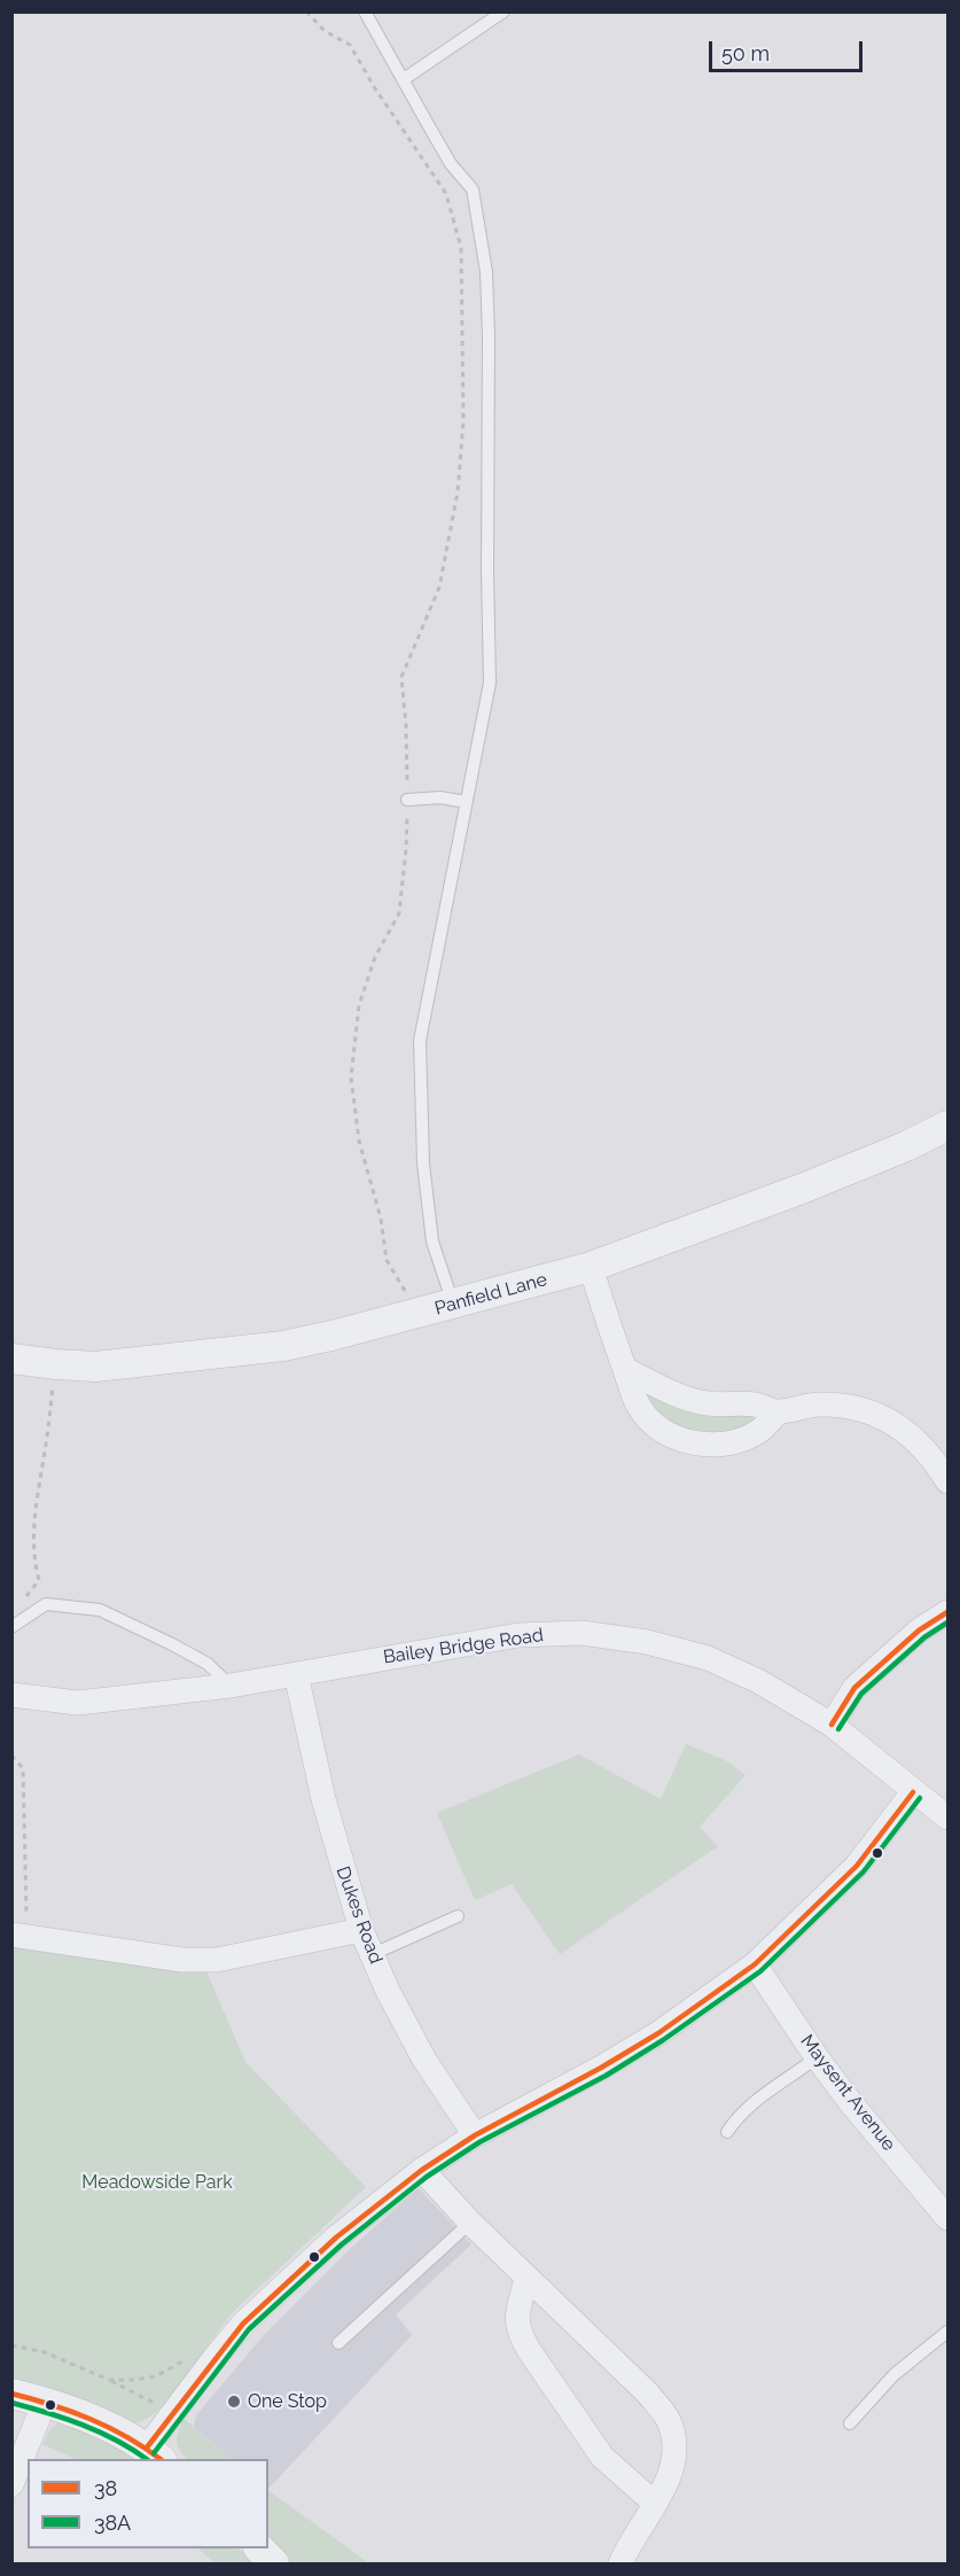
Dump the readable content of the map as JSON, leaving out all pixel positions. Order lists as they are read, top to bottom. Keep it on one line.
{"streets":{"street":["Panfield Lane","Bailey Bridge Road","Dukes Road","Maysent Avenue"]},"crossings":[["Bailey Bridge Road","Dukes Road"]],"parks":["Meadowside Park"],"places":["One Stop"],"lines":["transit line 38","transit line 38A"],"legend":["38","38A"],"scale_bar":"50 m"}
